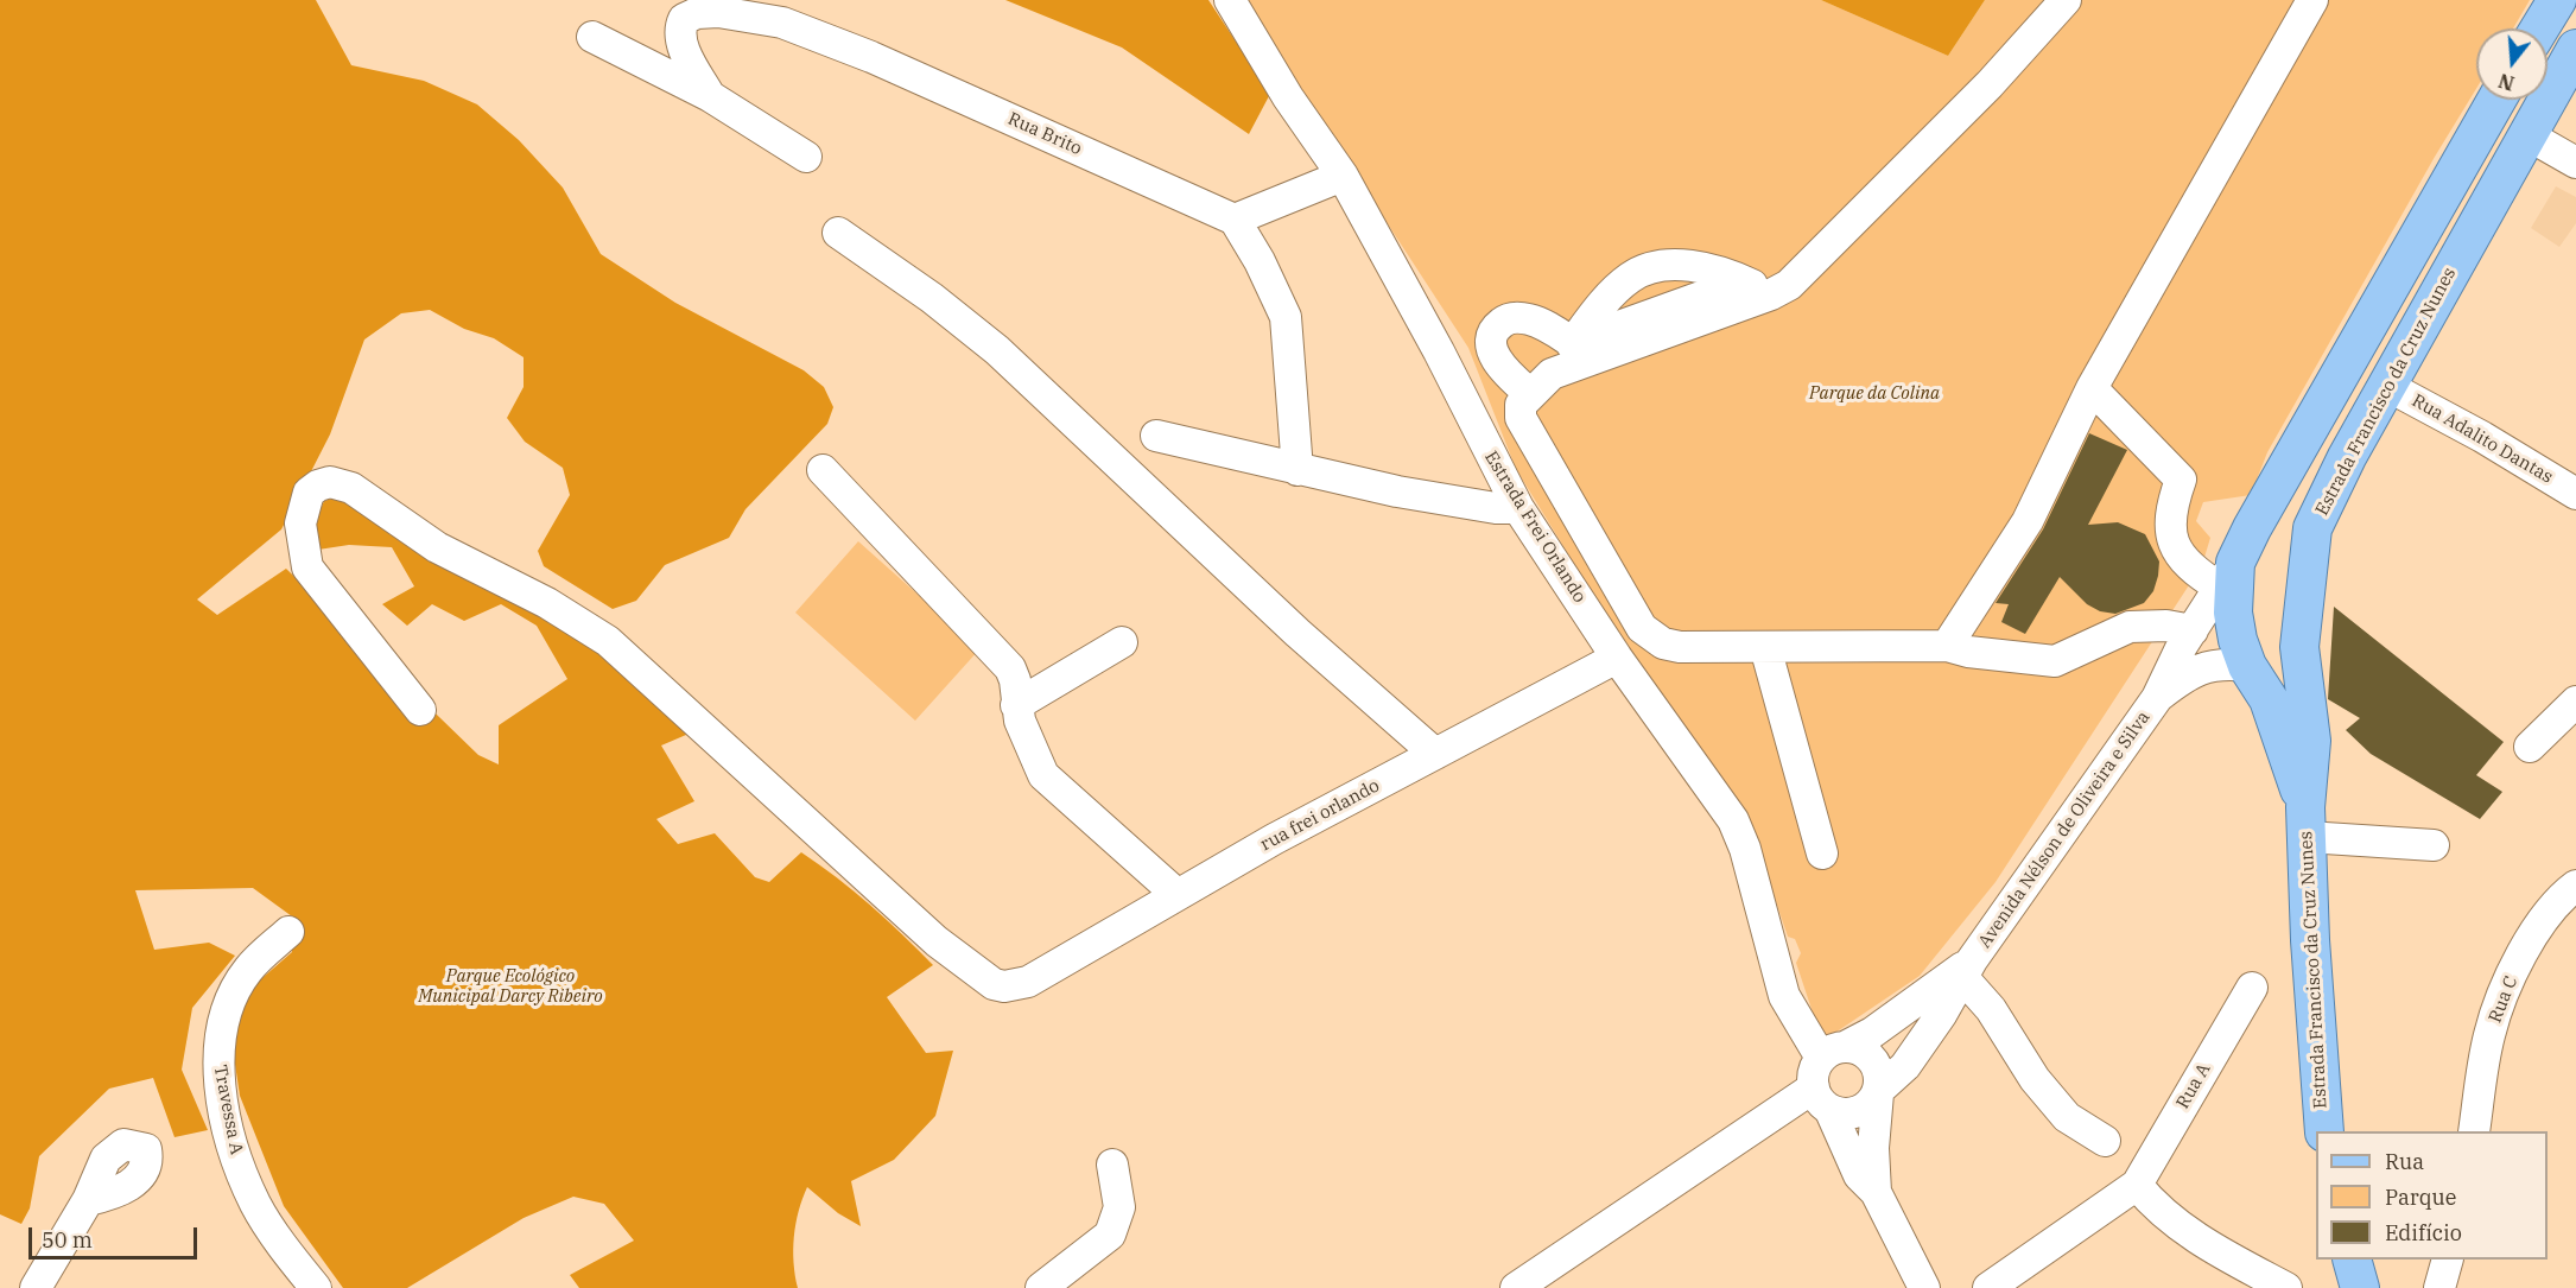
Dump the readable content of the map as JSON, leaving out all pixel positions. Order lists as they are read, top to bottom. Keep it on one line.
{"streets":{"main road":["Estrada Francisco da Cruz Nunes"],"street":["Rua Brito","Rua Adalito Dantas","Estrada Frei Orlando","rua frei orlando","Avenida Nélson de Oliveira e Silva","Rua C","Rua A","Travessa A"]},"crossings":[["Estrada Francisco da Cruz Nunes","Rua Adalito Dantas"],["Estrada Francisco da Cruz Nunes","Avenida Nélson de Oliveira e Silva"],["Estrada Frei Orlando","rua frei orlando"],["Estrada Frei Orlando","Avenida Nélson de Oliveira e Silva"]],"parks":["Parque da Colina","Parque Ecológico Municipal Darcy Ribeiro"],"legend":["Rua","Parque","Edifício"],"scale_bar":"50 m","north":"bottom"}
